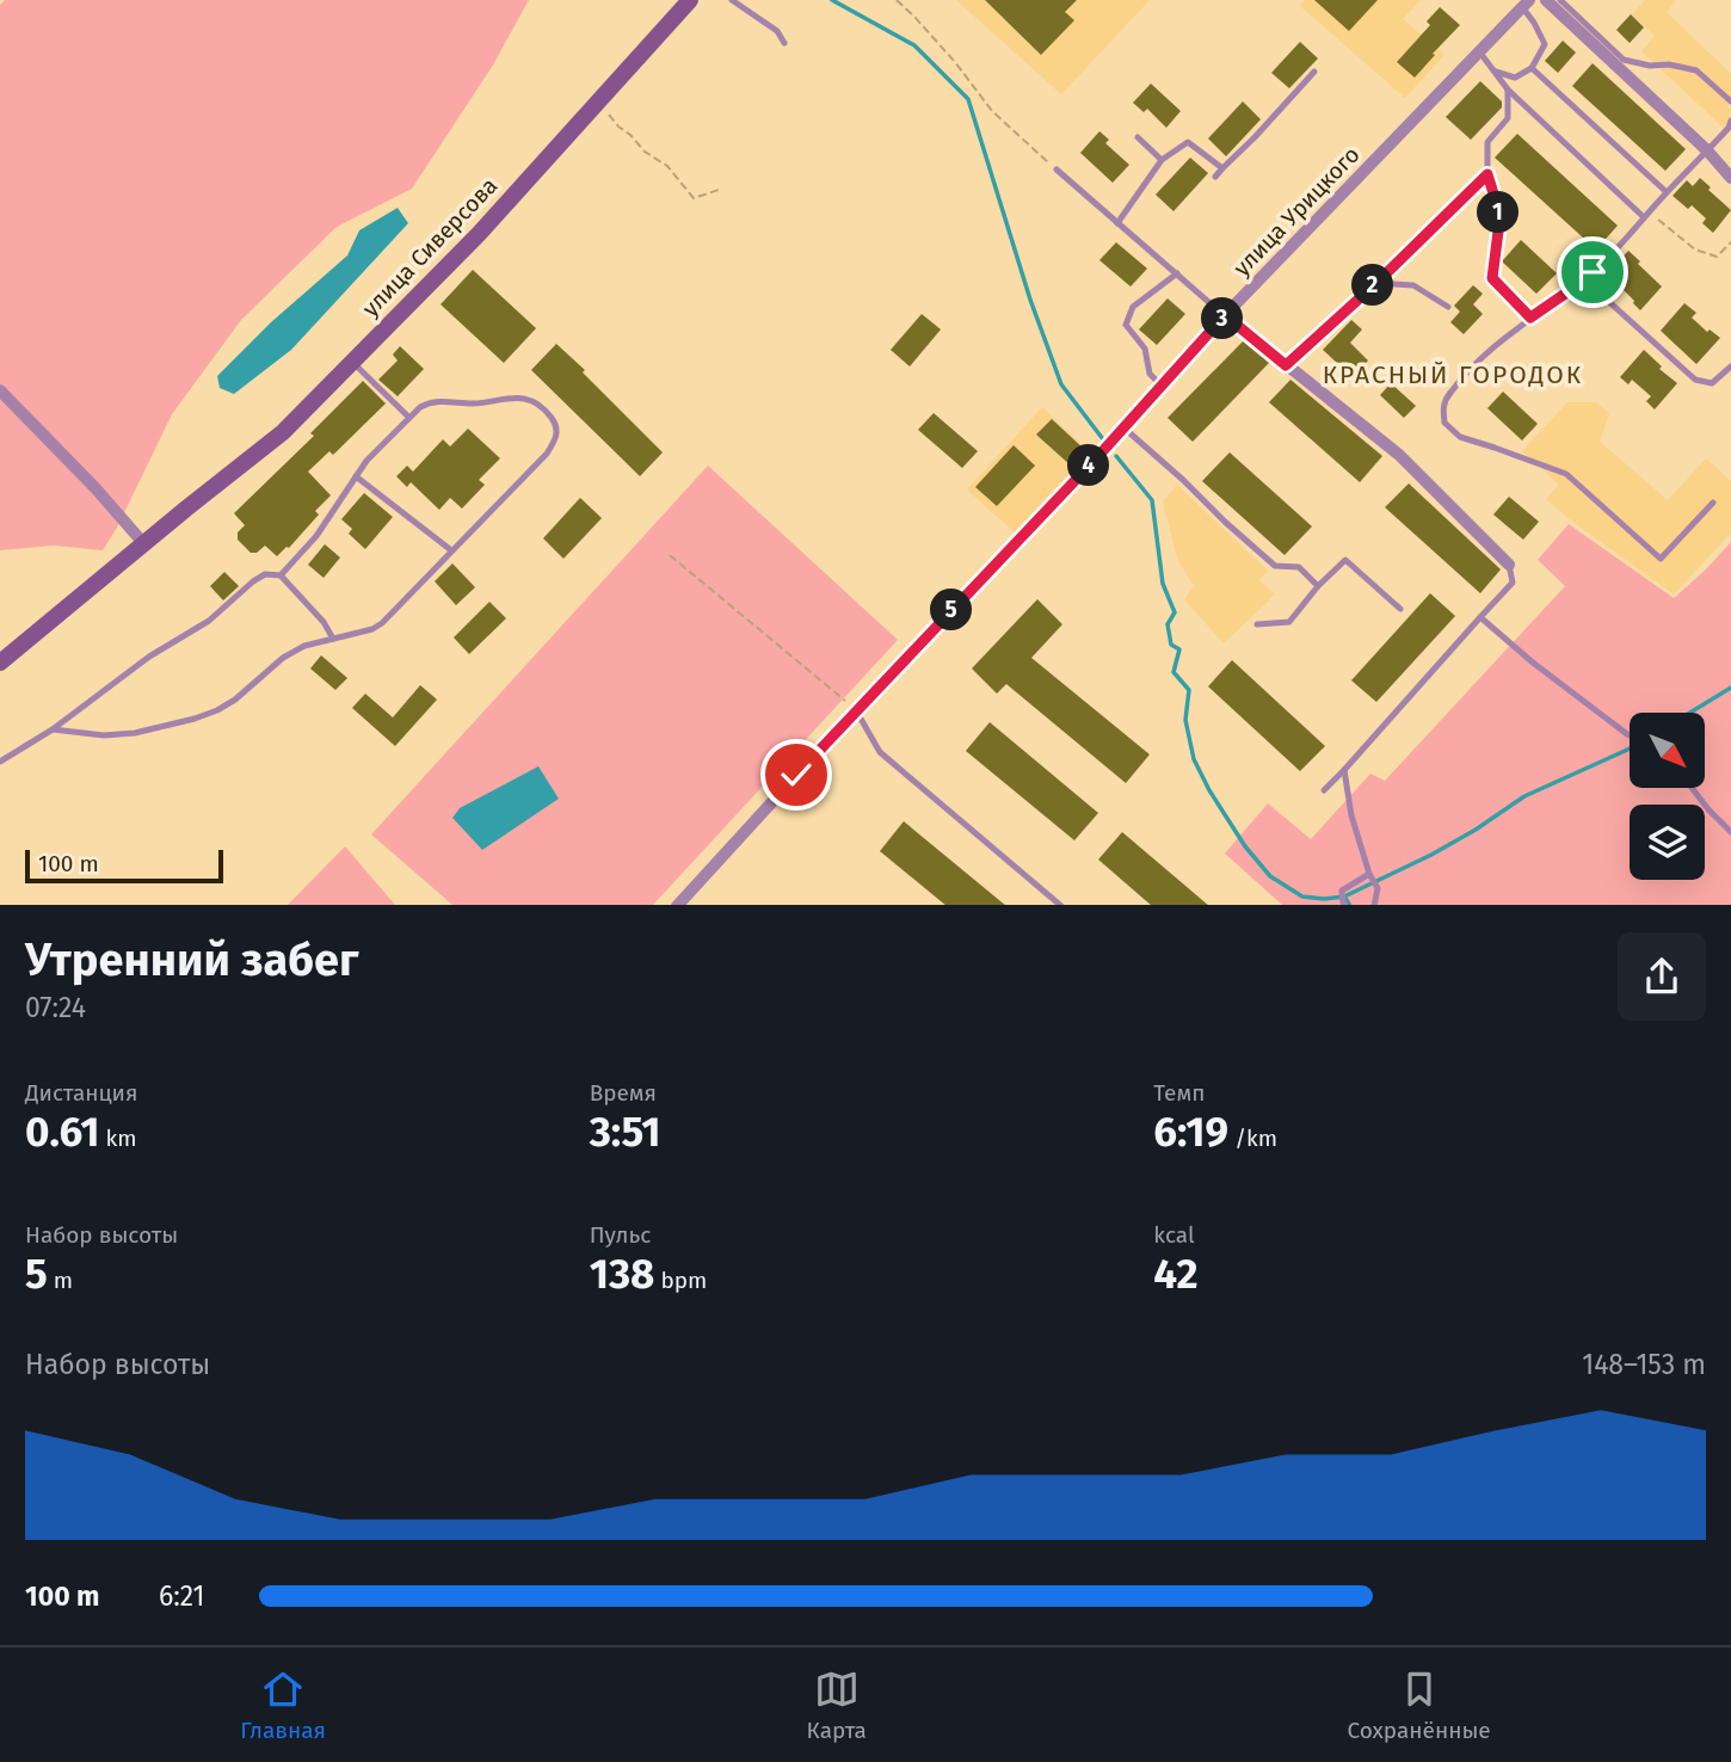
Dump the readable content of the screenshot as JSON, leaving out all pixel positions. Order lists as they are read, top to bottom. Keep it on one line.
{"streets":{"street":["улица Урицкого","улица Сиверсова"]},"districts":["КРАСНЫЙ ГОРОДОК"],"scale_bar":"100 m","north":"bottom right","page":{"pins":["1","2","3","4","5"],"scale":"100 m","heading":["Утренний забег","07:24"],"stats":[["Дистанция","0.61 km"],["Время","3:51"],["Темп","6:19 /km"],["Набор высоты","5 m"],["Пульс","138 bpm"],["kcal","42"]],"chart":["Набор высоты","148–153 m"],"list":[{"name":"100 m","note":"6:21"}],"tabs":["Главная","Карта","Сохранённые"]}}
